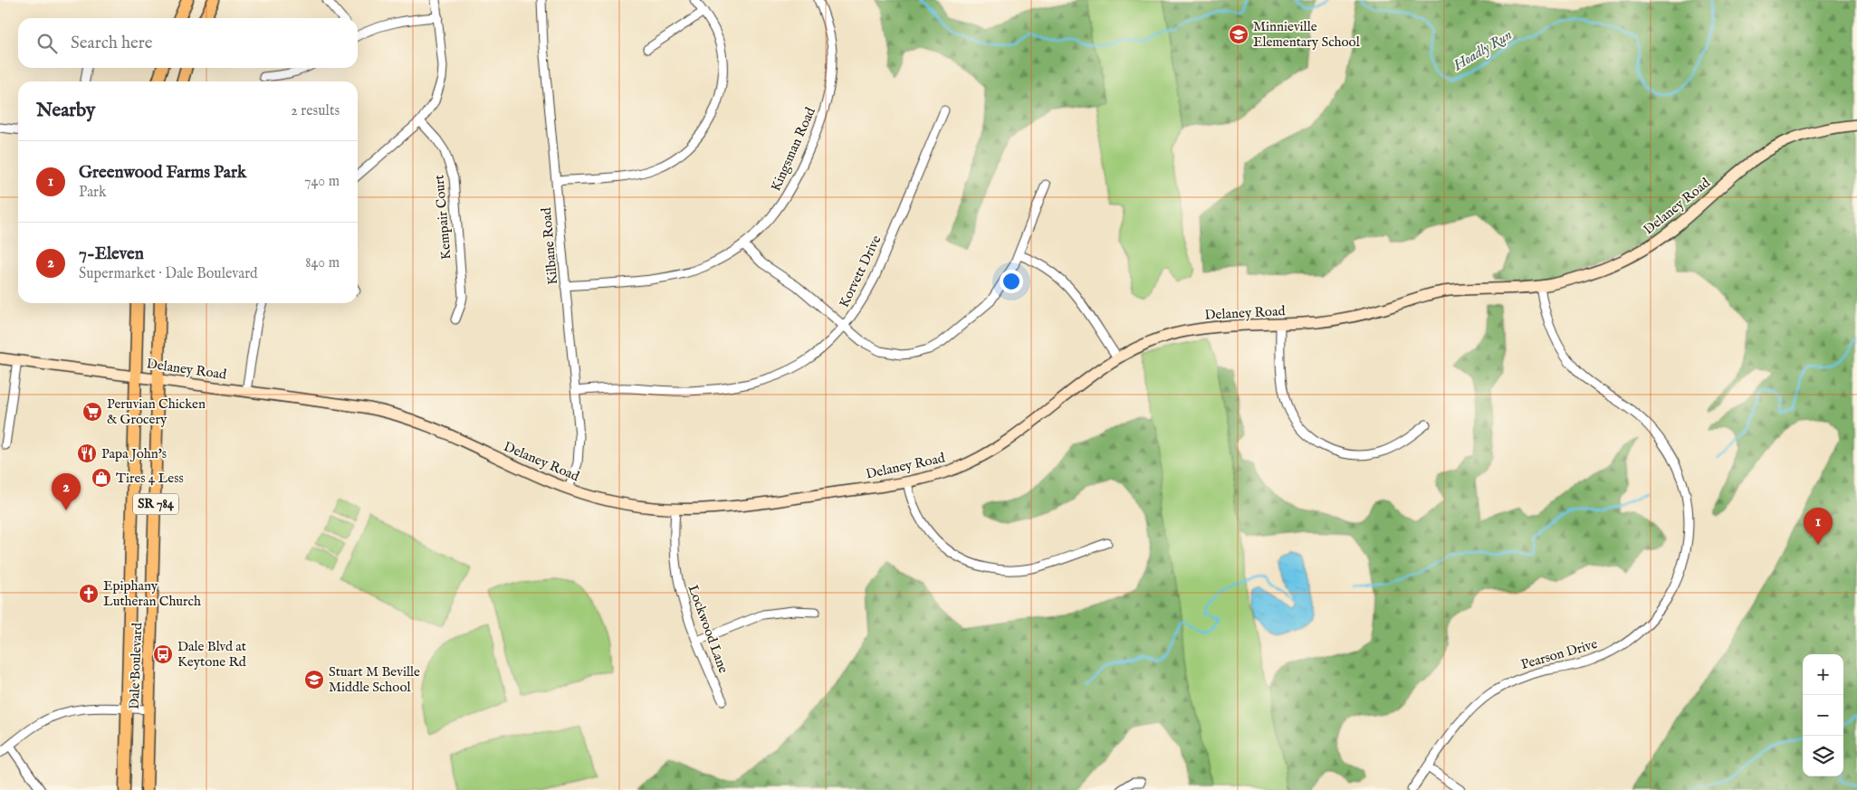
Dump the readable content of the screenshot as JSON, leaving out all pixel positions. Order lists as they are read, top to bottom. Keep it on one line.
{"streets":{"main road":["SR 784","Dale Boulevard"],"street":["Kingsman Road","Delaney Road","Kempair Court","Kilbane Road","Korvett Drive","Lockwood Lane","Pearson Drive"]},"crossings":[["Kingsman Road","Kilbane Road"],["Delaney Road","Kilbane Road"],["Delaney Road","Lockwood Lane"],["Delaney Road","Pearson Drive"],["Delaney Road","Dale Boulevard"],["Kilbane Road","Korvett Drive"]],"water":["Hoadly Run"],"places":{"school or university":["Minnieville Elementary School","Stuart M Beville Middle School"],"supermarket":["Peruvian Chicken & Grocery"],"restaurant":["Papa John's"],"shop":["Tires 4 Less"],"church":["Epiphany Lutheran Church"],"bus stop":["Dale Blvd at Keytone Rd"]},"page":{"search":"Search here","heading":["Nearby","2 results"],"list":[{"mark":"1","name":"Greenwood Farms Park","note":"Park","value":"740 m"},{"mark":"2","name":"7-Eleven","note":"Supermarket · Dale Boulevard","value":"840 m"}],"pins":["2","1"],"map_buttons":["+","−"]}}
